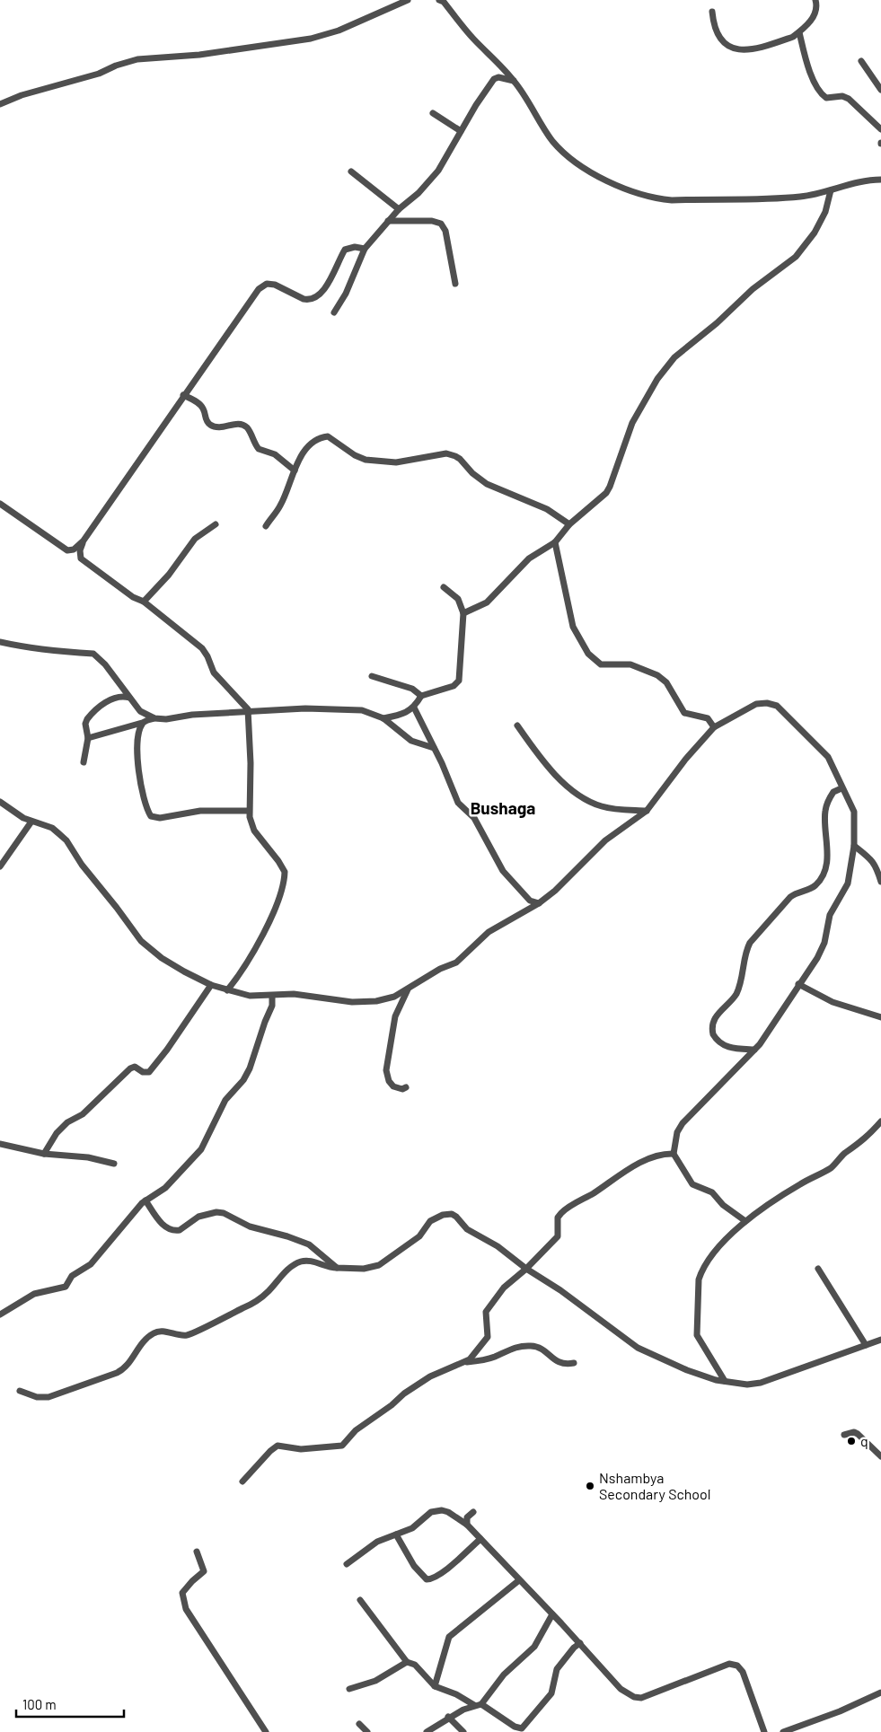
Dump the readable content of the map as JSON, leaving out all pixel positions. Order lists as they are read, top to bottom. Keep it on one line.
{"districts":["Bushaga"],"places":["q","Nshambya Secondary School"],"scale_bar":"100 m"}
